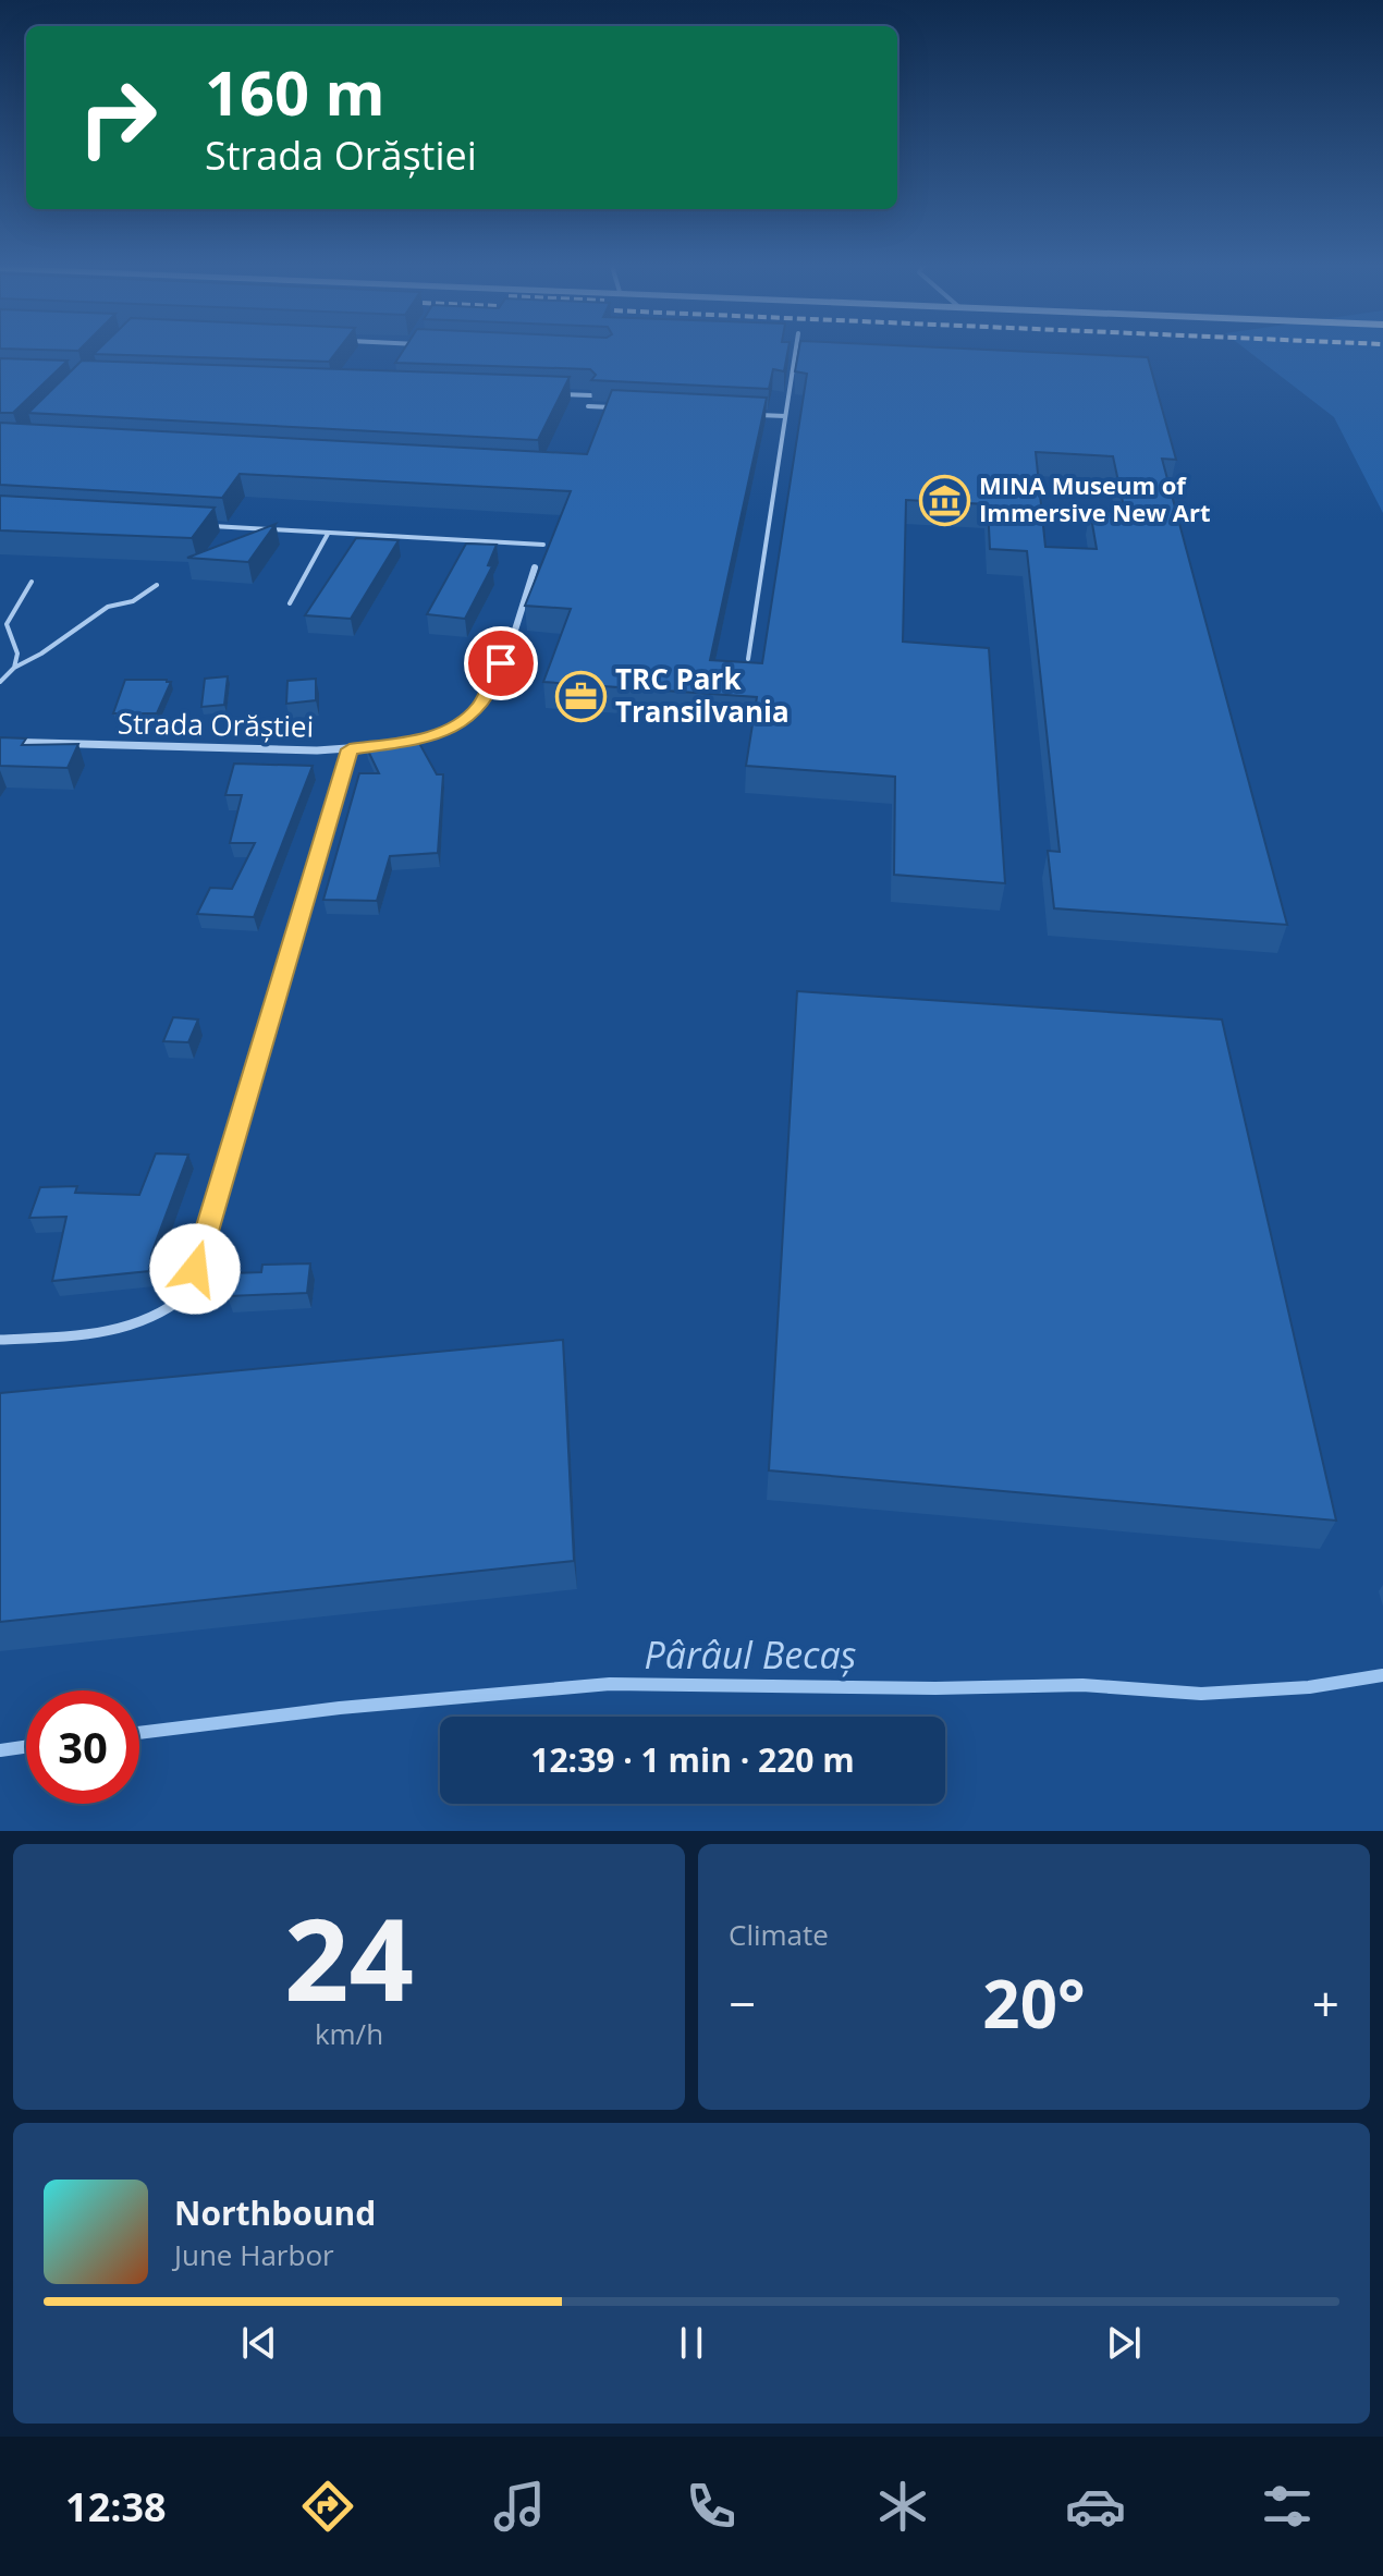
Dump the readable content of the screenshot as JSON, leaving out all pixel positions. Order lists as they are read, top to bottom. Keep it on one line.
{"streets":{"street":["Strada Orăștiei"]},"water":["Pârâul Becaș"],"places":{"museum":["MINA Museum of Immersive New Art"],"office":["TRC Park Transilvania"]},"page":{"turn":["160 m","Strada Orăștiei"],"limit":"30","trip":"12:39 · 1 min · 220 m","tile":[["24","km/h"],"Climate"],"heat":["−","20°","+"],"song":["Northbound","June Harbor"],"tabs":"12:38"}}
